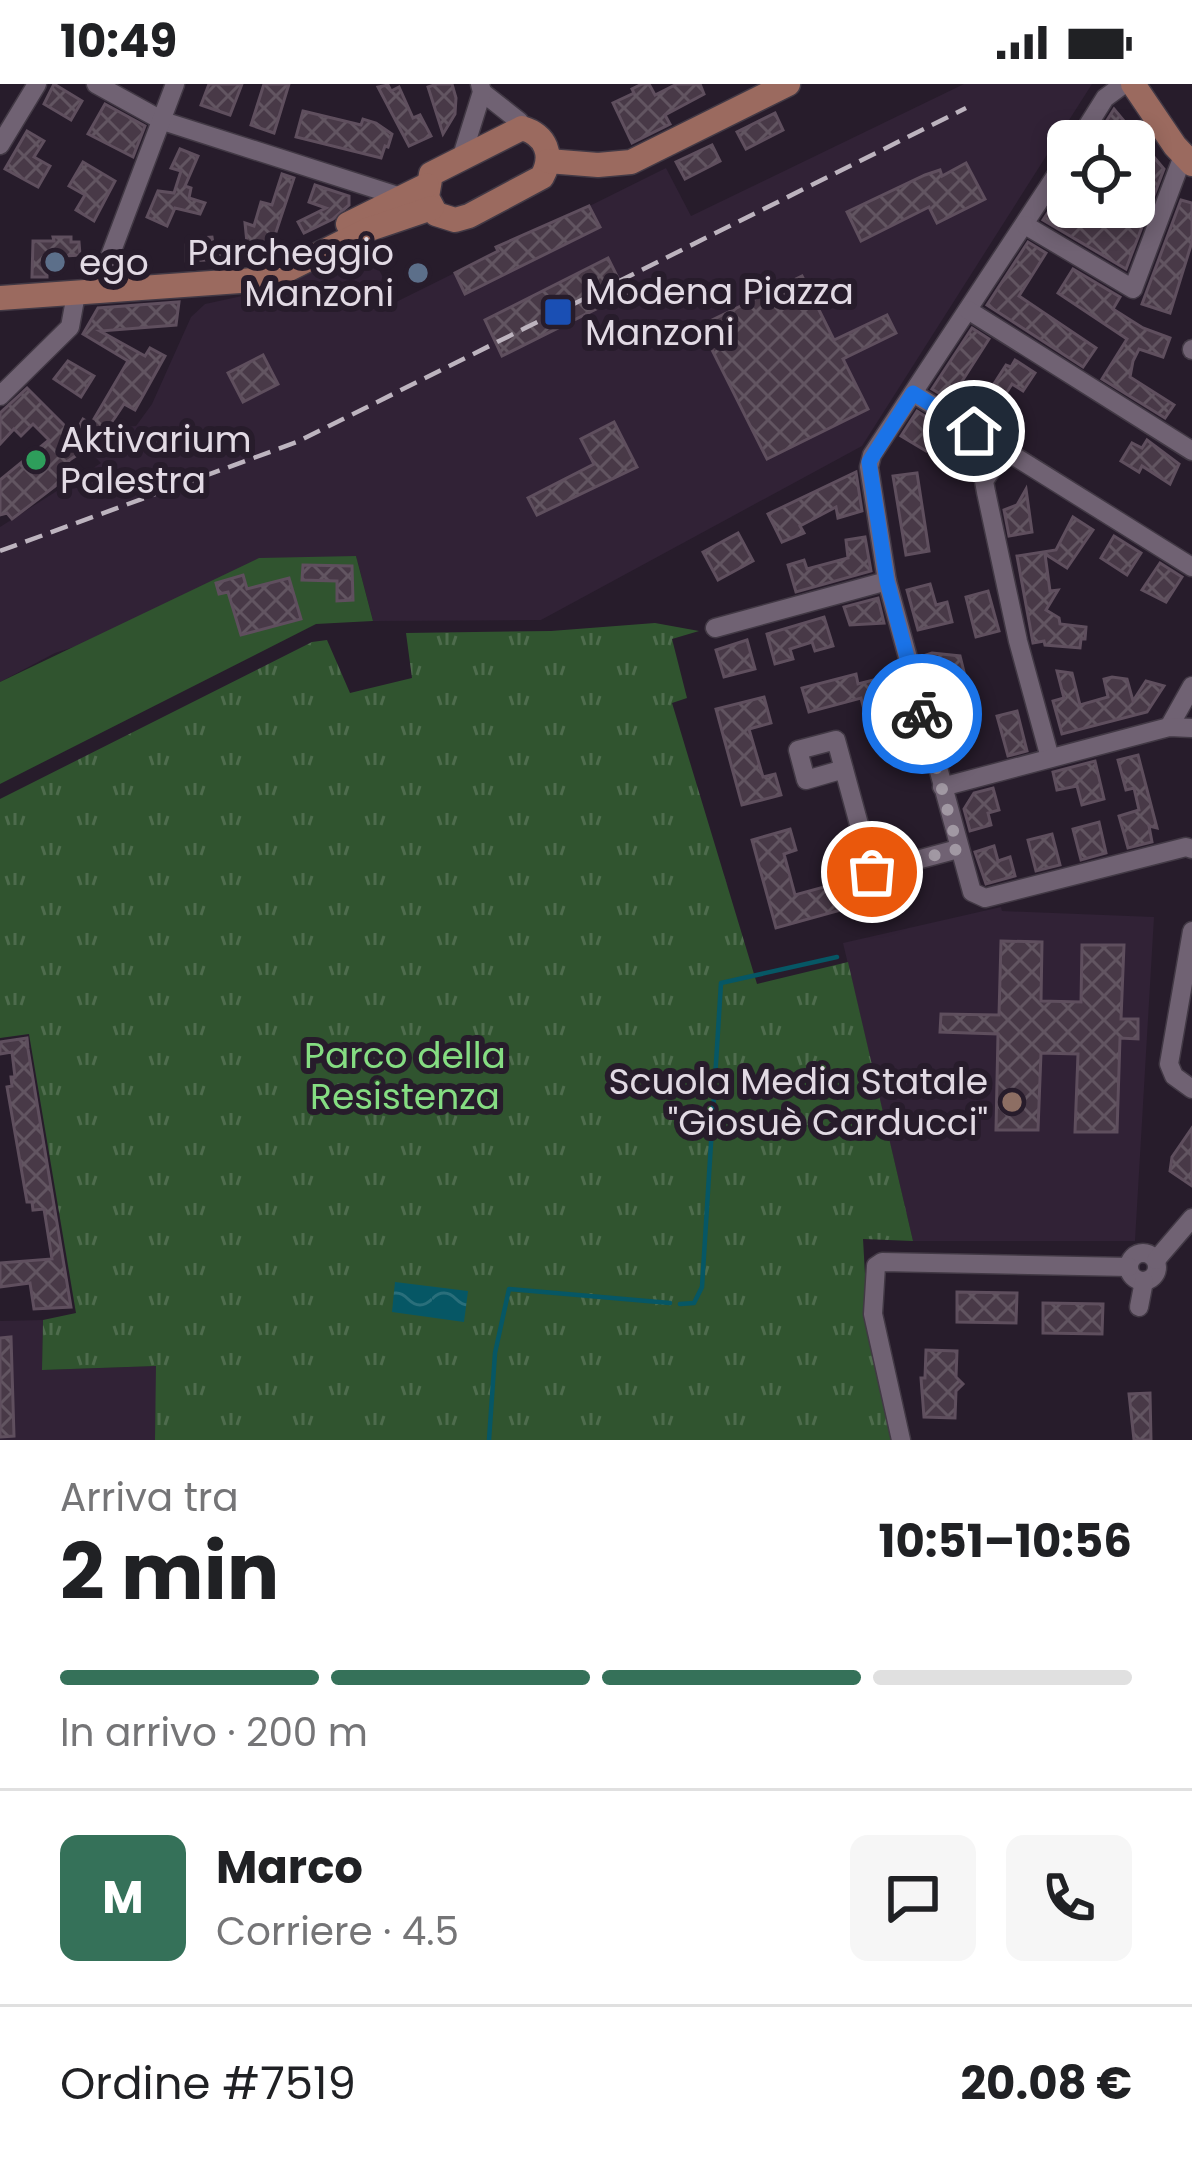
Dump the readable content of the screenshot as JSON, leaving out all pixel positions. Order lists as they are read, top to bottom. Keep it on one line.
{"parks":["Parco della Resistenza"],"places":{"other":["ego","Parcheggio Manzoni","Aktivarium Palestra","Scuola Media Statale \"Giosuè Carducci\""],"transit":["Modena Piazza Manzoni"]},"page":{"status":"10:49","heading":["2 min","Arriva tra","10:51–10:56"],"panel":["Marco","Corriere · 4.5","Ordine #7519","20.08 €"],"bar":"In arrivo · 200 m","round":"M"}}
